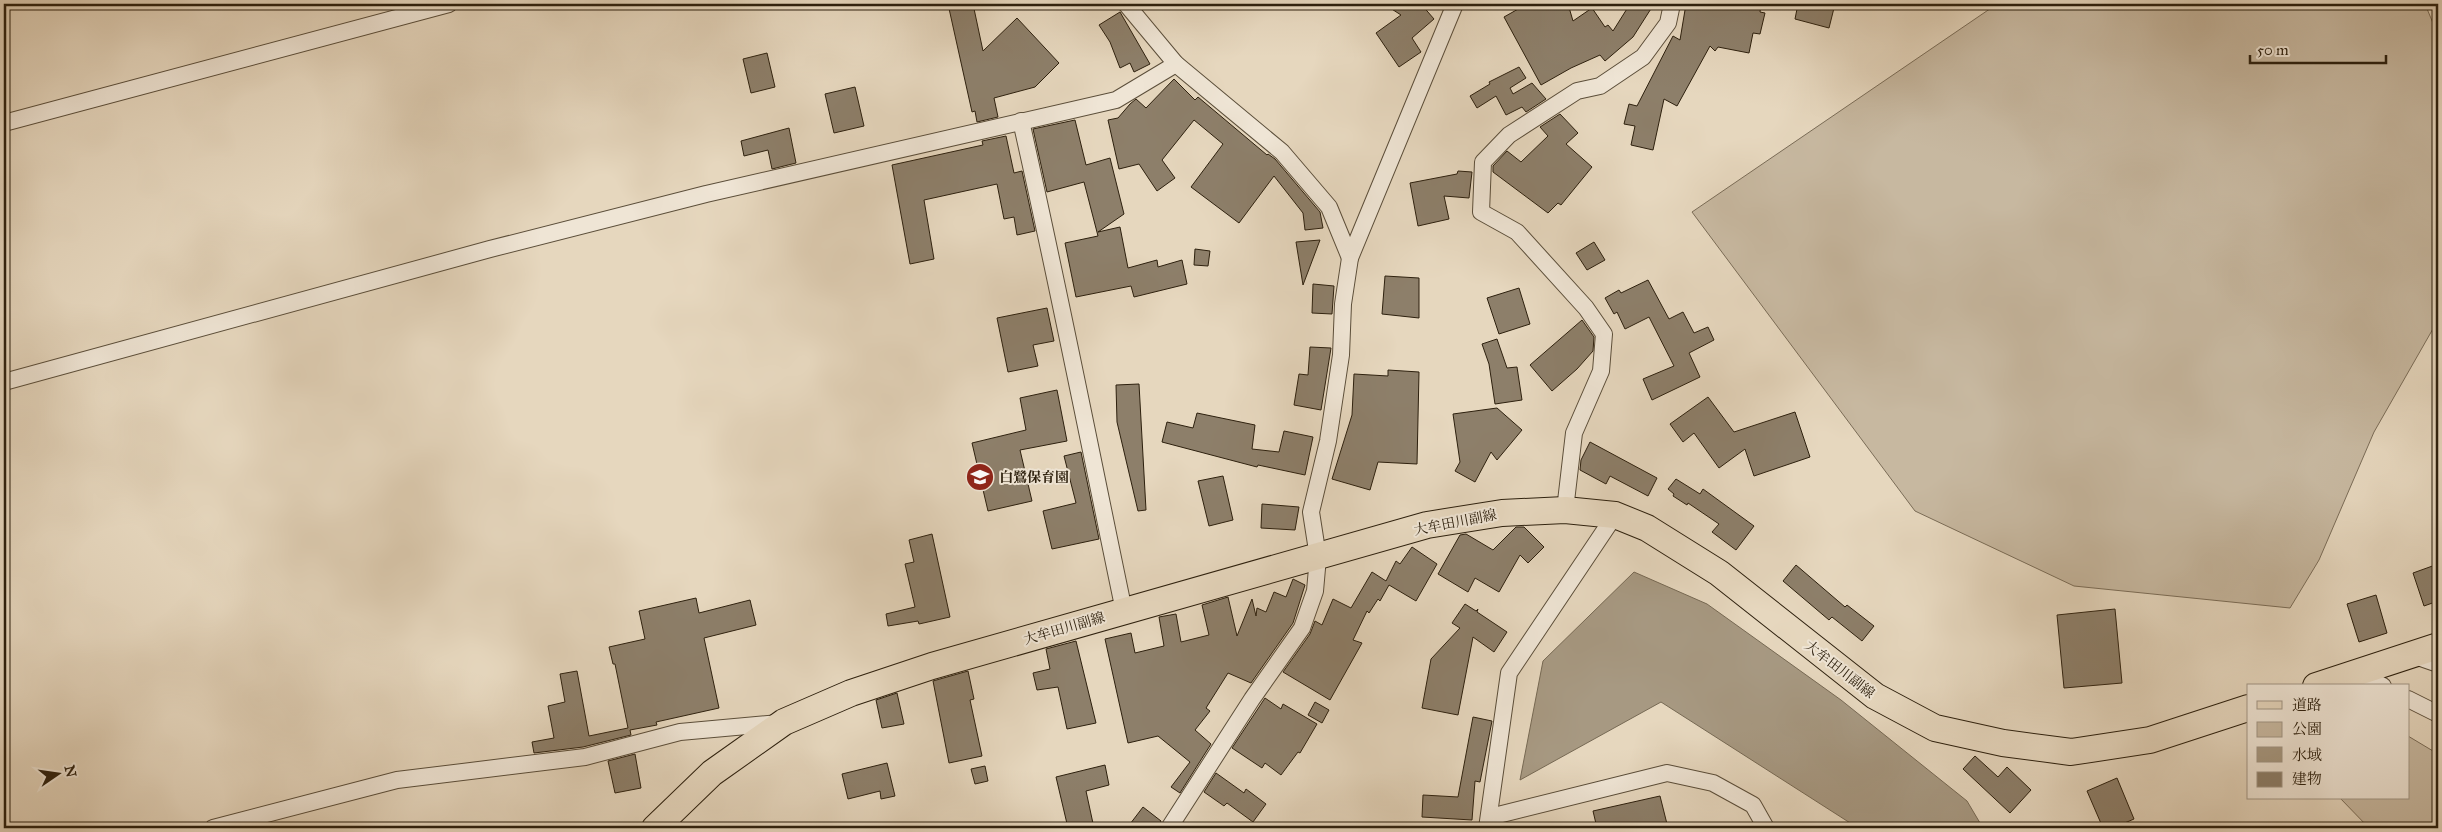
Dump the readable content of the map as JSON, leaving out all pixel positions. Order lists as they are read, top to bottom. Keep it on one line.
{"streets":{"main road":["大牟田川副線"]},"places":{"school or university":["白鷺保育園"]},"legend":["道路","公園","水域","建物"],"scale_bar":"50 m","north":"right"}
